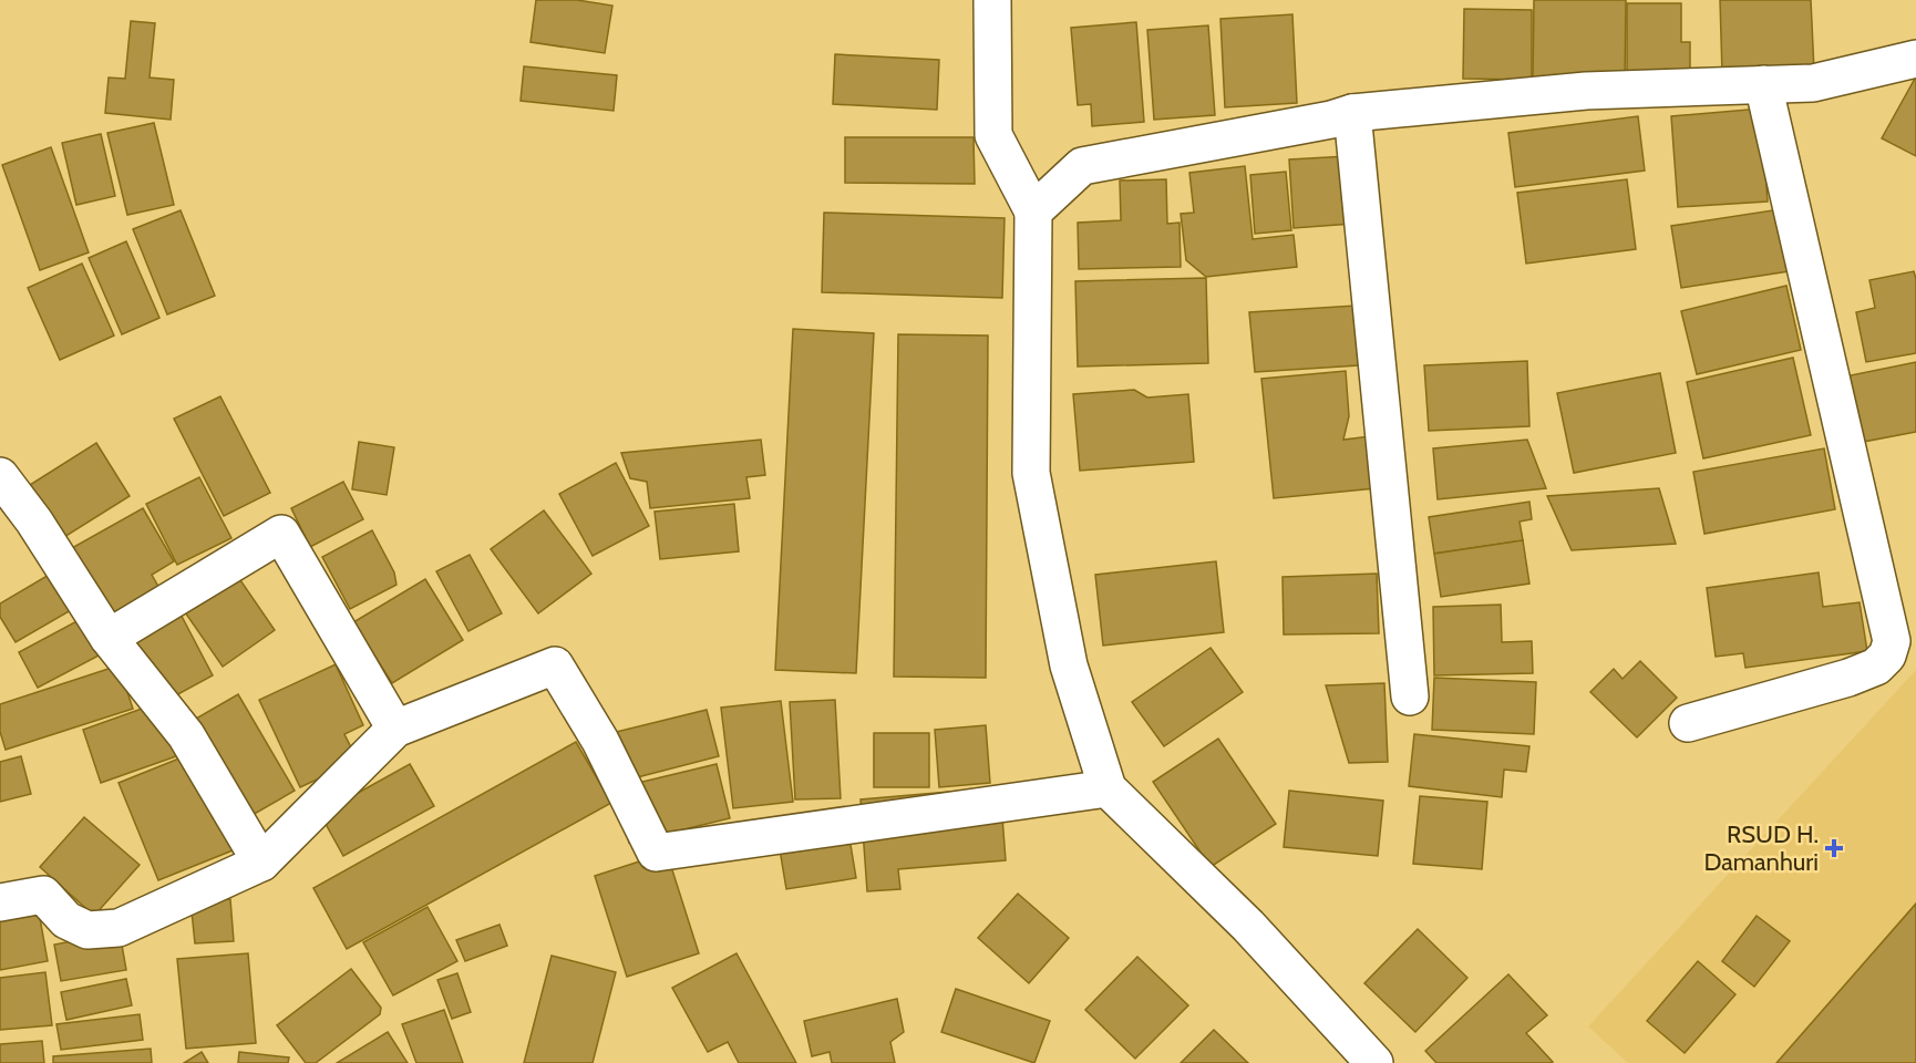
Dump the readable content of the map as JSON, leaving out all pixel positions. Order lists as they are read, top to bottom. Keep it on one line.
{"places":{"health":["RSUD H. Damanhuri"]}}
